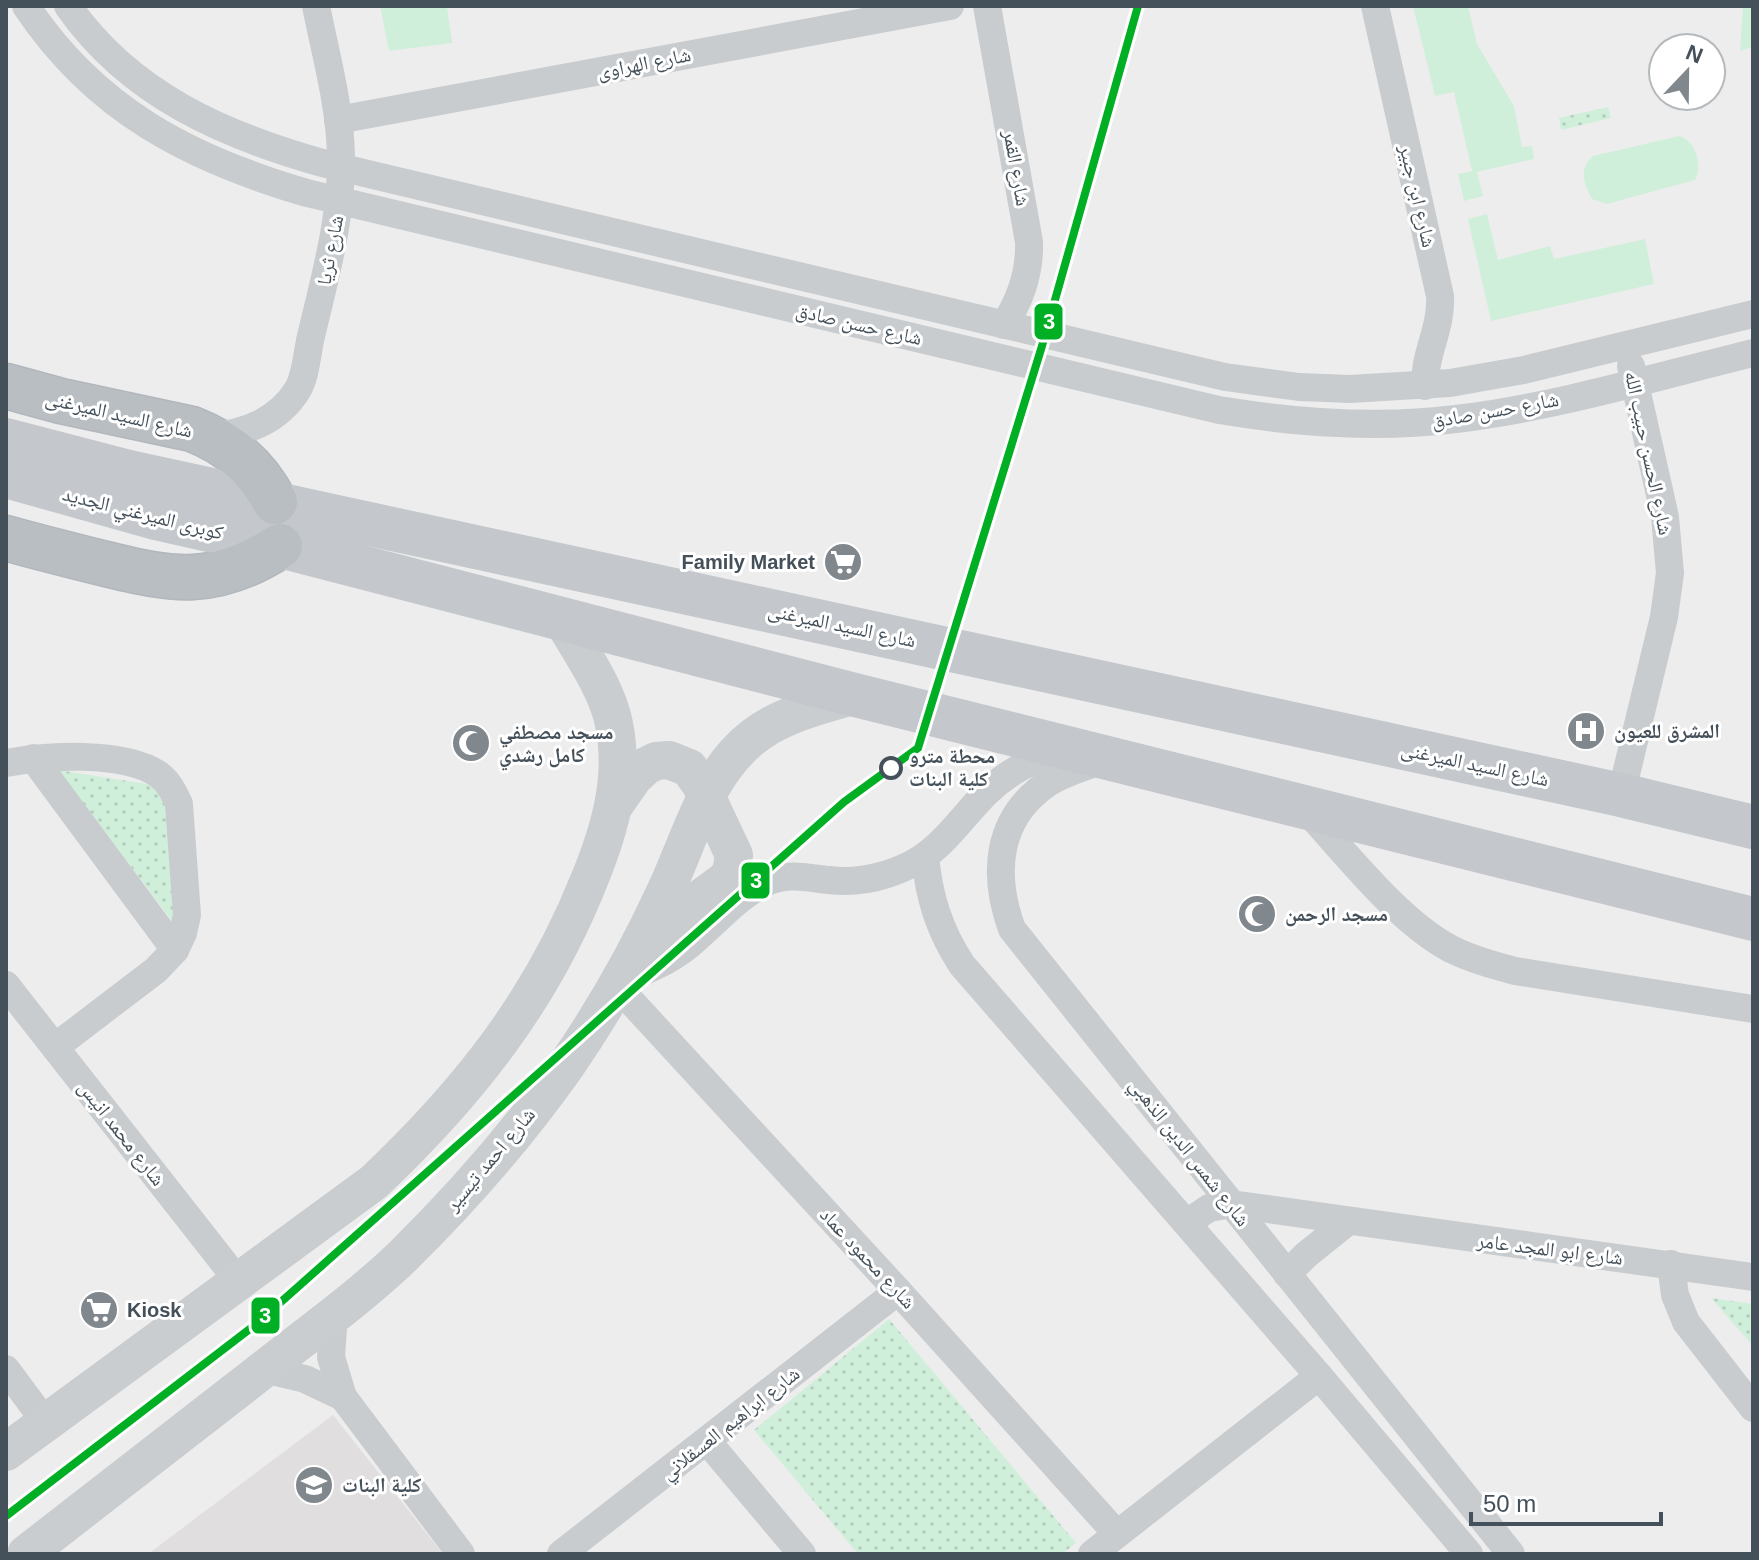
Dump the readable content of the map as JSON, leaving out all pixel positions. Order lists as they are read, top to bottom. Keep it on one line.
{"streets":{"highway":["شارع السيد الميرغنى"],"main road":["كوبرى الميرغني الجديد","شارع احمد تيسير"],"street":["شارع الهراوى","شارع القمر","شارع ابن جبير","شارع ثريا","شارع حسن صادق","شارع الحسن حبيب الله","شارع محمد انيس","شارع شمس الدين الذهبي","شارع ابو المجد عامر","شارع محمود عماد","شارع ابراهيم العسقلاني"]},"crossings":[["شارع الهراوى","شارع ثريا"],["شارع القمر","شارع حسن صادق"],["شارع ابن جبير","شارع حسن صادق"],["شارع ثريا","شارع حسن صادق"],["شارع ثريا","شارع السيد الميرغنى"],["شارع حسن صادق","شارع الحسن حبيب الله"],["شارع السيد الميرغنى","شارع الحسن حبيب الله"],["شارع السيد الميرغنى","كوبرى الميرغني الجديد"],["شارع شمس الدين الذهبي","شارع ابو المجد عامر"],["شارع احمد تيسير","شارع محمود عماد"],["شارع محمود عماد","شارع ابراهيم العسقلاني"]],"places":{"supermarket":["Family Market","Kiosk"],"hospital":["المشرق للعيون"],"mosque":["مسجد مصطفي كامل رشدي","مسجد الرحمن"],"other":["محطة مترو كلية البنات"],"school or university":["كلية البنات"]},"lines":["transit line 3"],"scale_bar":"50 m","north":"top"}
